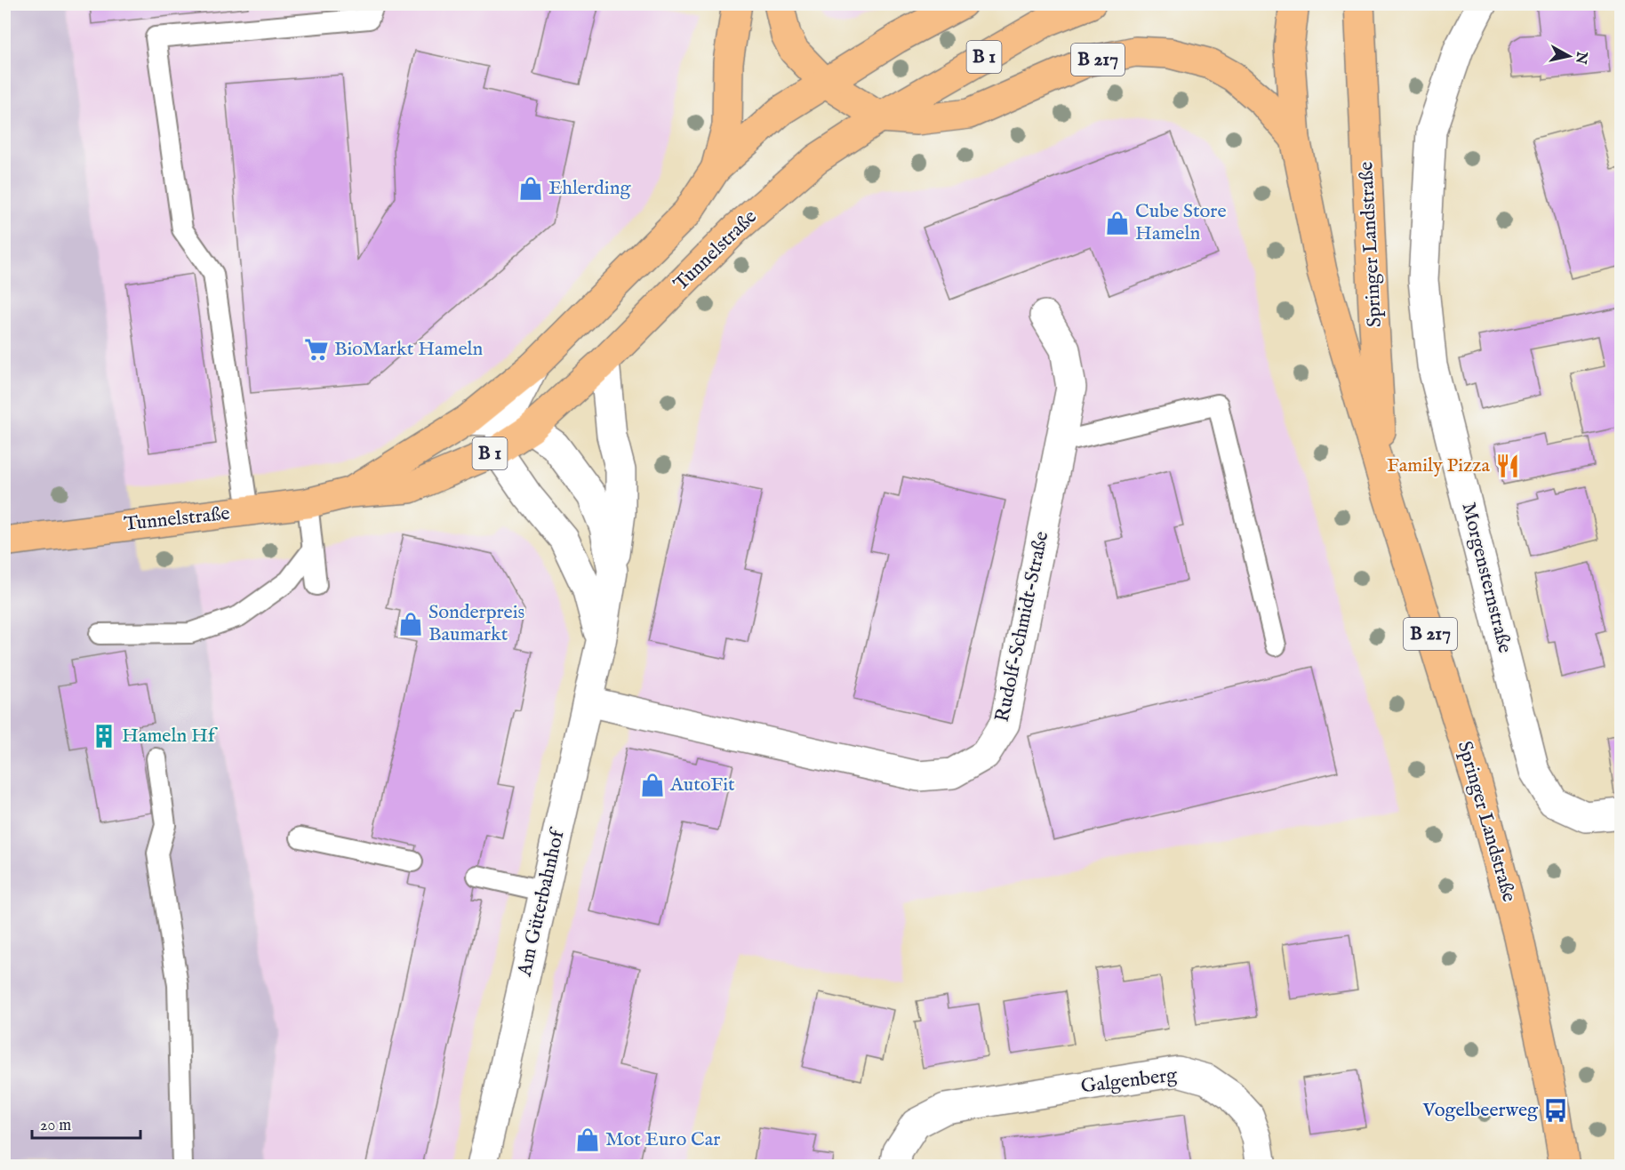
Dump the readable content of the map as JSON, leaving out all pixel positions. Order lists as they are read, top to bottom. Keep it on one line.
{"streets":{"main road":["B 1","B 217","Springer Landstraße","Tunnelstraße"],"street":["Morgensternstraße","Rudolf-Schmidt-Straße","Am Güterbahnhof","Galgenberg"]},"crossings":[["B 217","Springer Landstraße"],["B 217","Tunnelstraße"],["Tunnelstraße","Am Güterbahnhof"],["Rudolf-Schmidt-Straße","Am Güterbahnhof"]],"places":{"shop":["Ehlerding","Cube Store Hameln","Sonderpreis Baumarkt","AutoFit","Mot Euro Car"],"supermarket":["BioMarkt Hameln"],"restaurant":["Family Pizza"],"building":["Hameln Hf"],"bus stop":["Vogelbeerweg"]},"scale_bar":"20 m","north":"right"}
